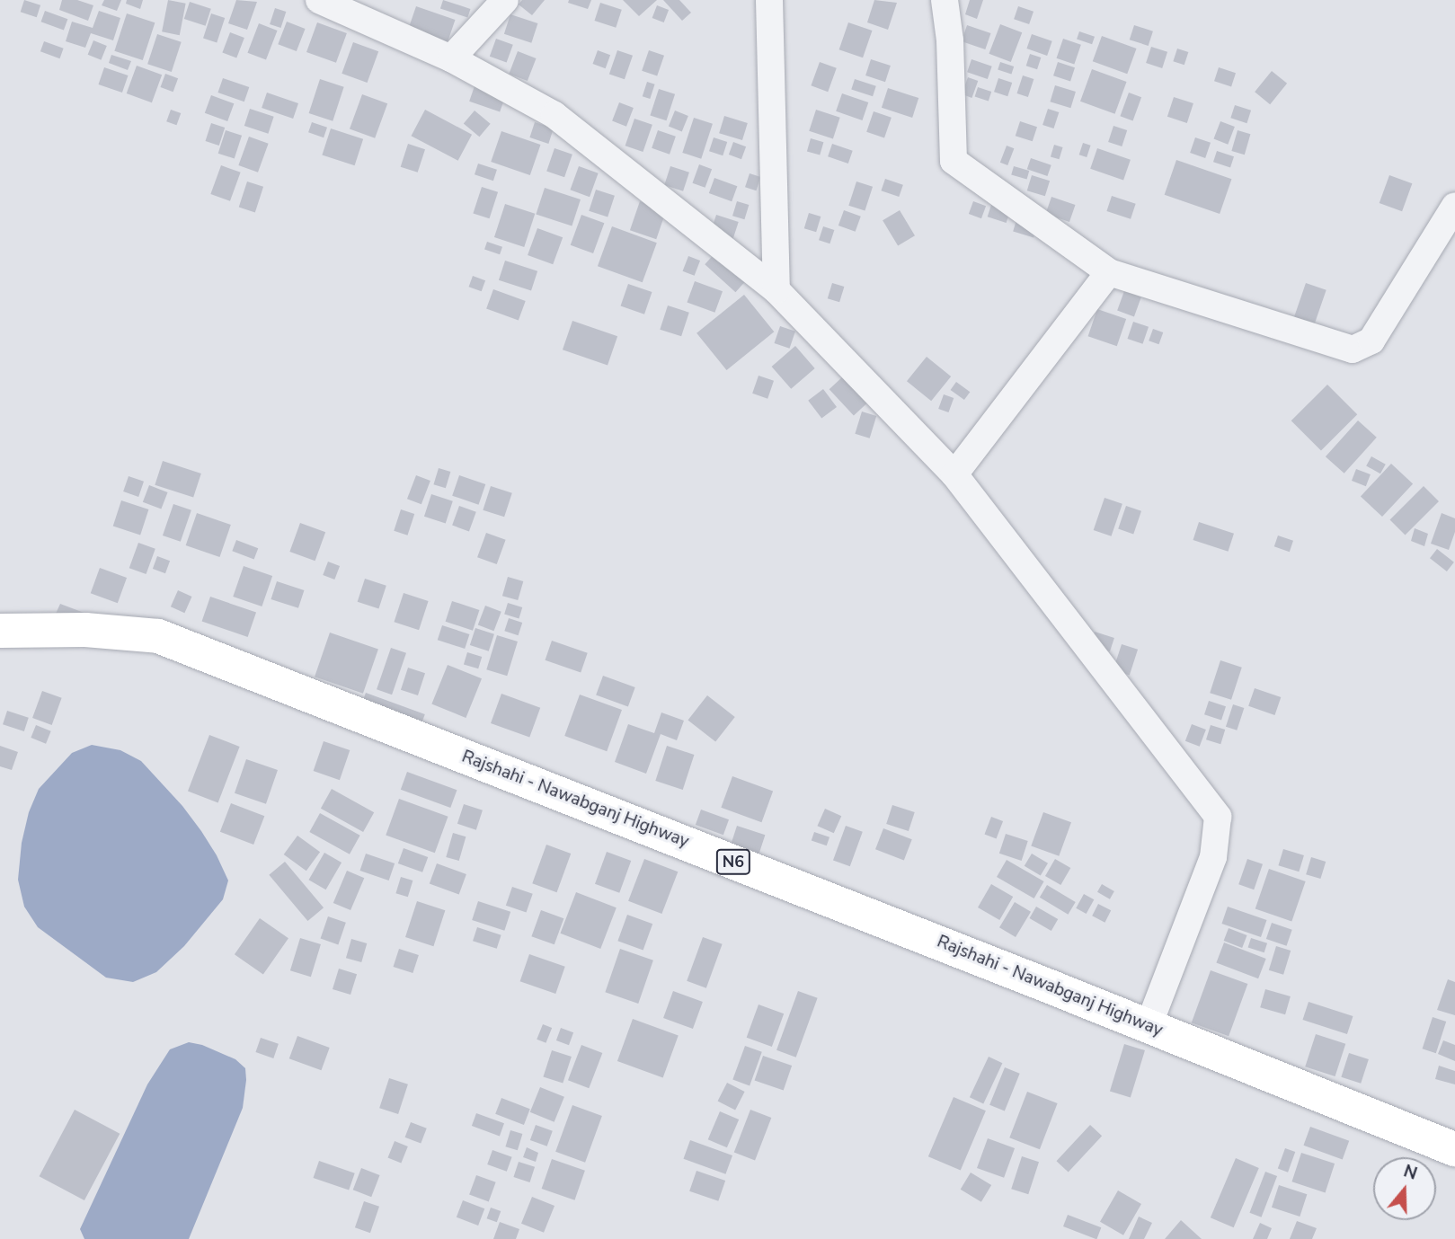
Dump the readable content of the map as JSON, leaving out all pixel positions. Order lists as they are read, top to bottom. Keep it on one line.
{"streets":{"highway":["Rajshahi - Nawabganj Highway","N6"]},"north":"top"}
